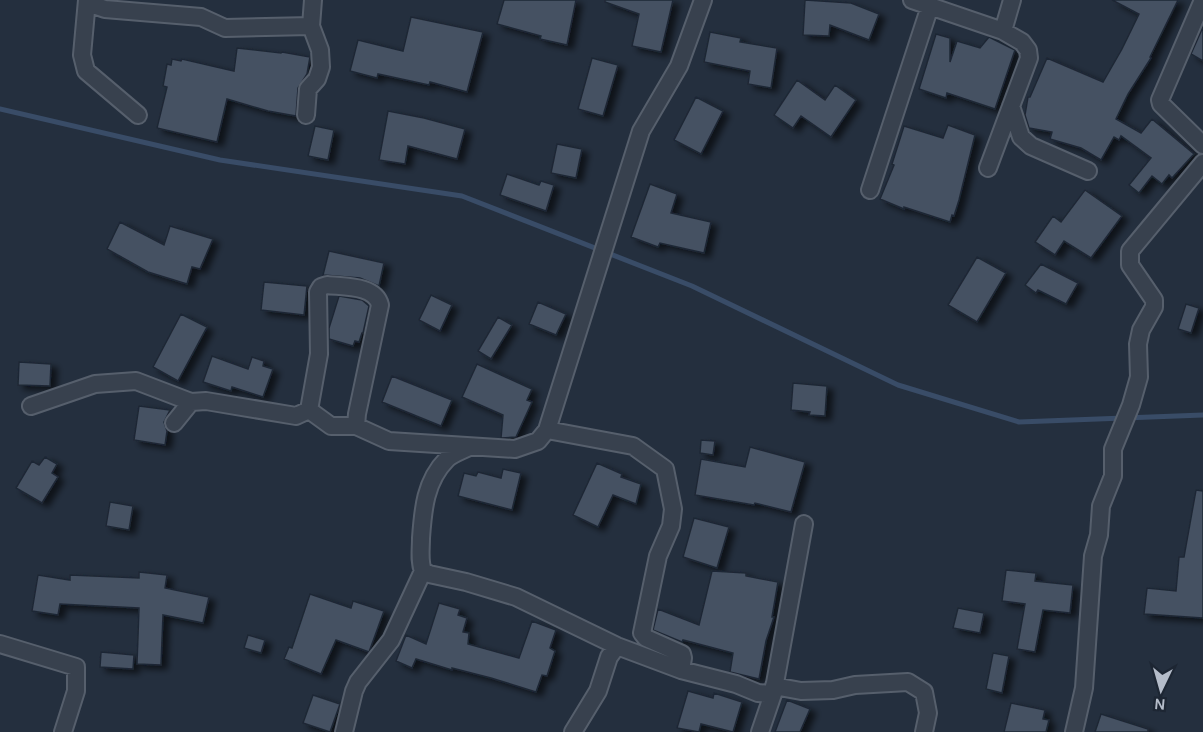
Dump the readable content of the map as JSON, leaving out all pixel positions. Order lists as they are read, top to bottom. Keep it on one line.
{"north":"bottom"}
